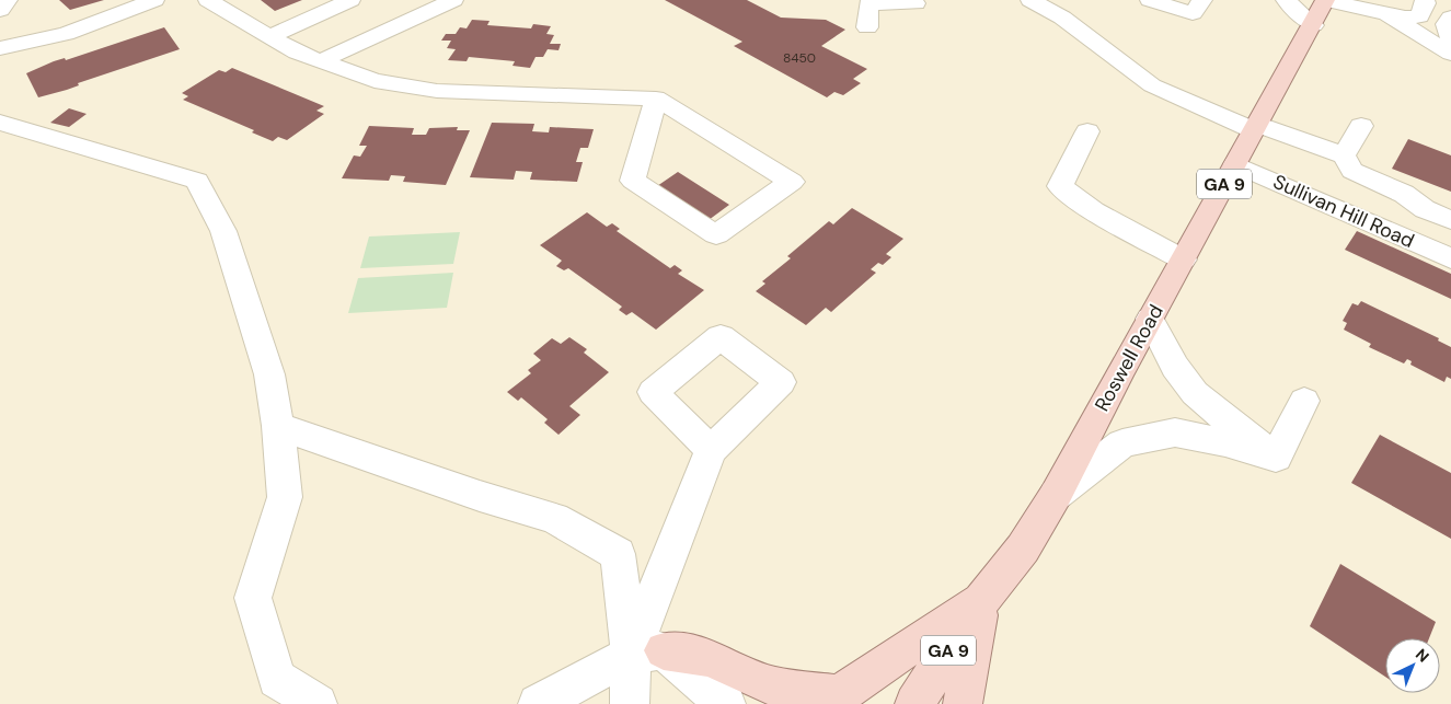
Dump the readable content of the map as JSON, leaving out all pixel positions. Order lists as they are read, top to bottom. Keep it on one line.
{"streets":{"main road":["GA 9","Roswell Road"],"street":["Sullivan Hill Road"]},"crossings":[["Sullivan Hill Road","Roswell Road"]],"house_numbers":["8450"],"north":"top right"}
